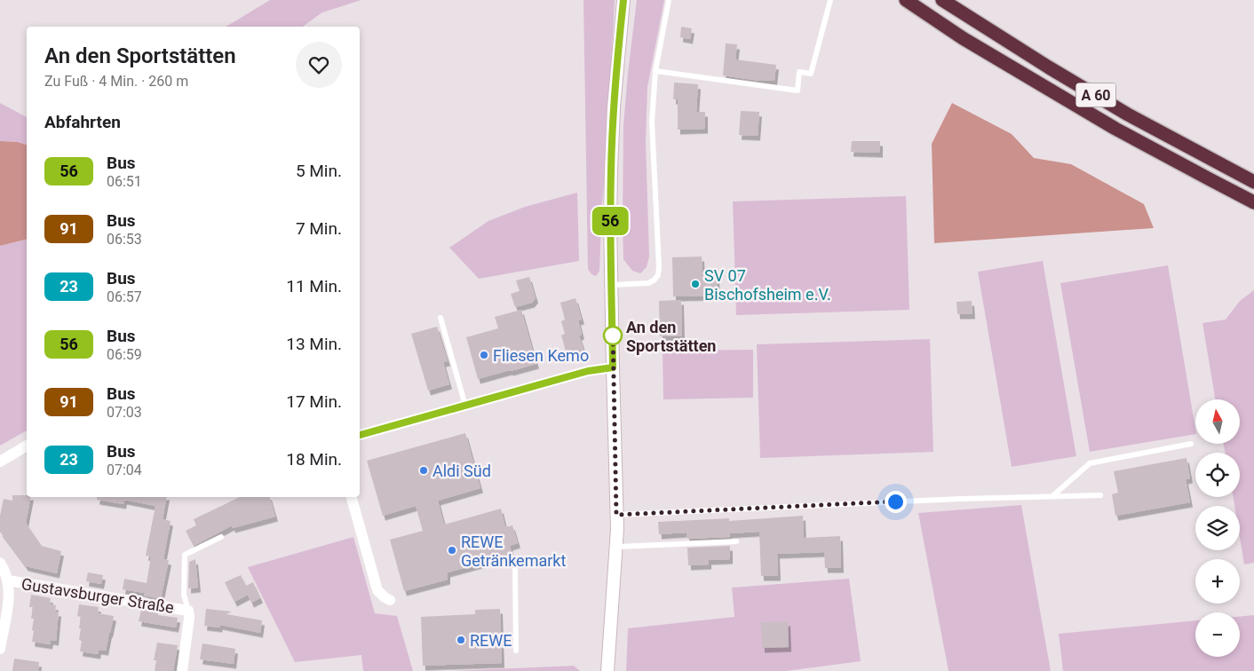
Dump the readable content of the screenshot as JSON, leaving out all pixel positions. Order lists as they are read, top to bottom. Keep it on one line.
{"streets":{"highway":["A 60"],"street":["Gustavsburger Straße"]},"places":["SV 07 Bischofsheim e.V.","An den Sportstätten","Fliesen Kemo","Aldi Süd","REWE Getränkemarkt","REWE"],"lines":["bus line 56"],"north":"top","page":{"on_map":"56","heading":[["An den Sportstätten","Zu Fuß · 4 Min. · 260 m"],"Abfahrten"],"list":[{"mark":"56","name":"Bus","note":"06:51","value":"5 Min."},{"mark":"91","name":"Bus","note":"06:53","value":"7 Min."},{"mark":"23","name":"Bus","note":"06:57","value":"11 Min."},{"mark":"56","name":"Bus","note":"06:59","value":"13 Min."},{"mark":"91","name":"Bus","note":"07:03","value":"17 Min."},{"mark":"23","name":"Bus","note":"07:04","value":"18 Min."}],"map_buttons":["+","−"]}}
